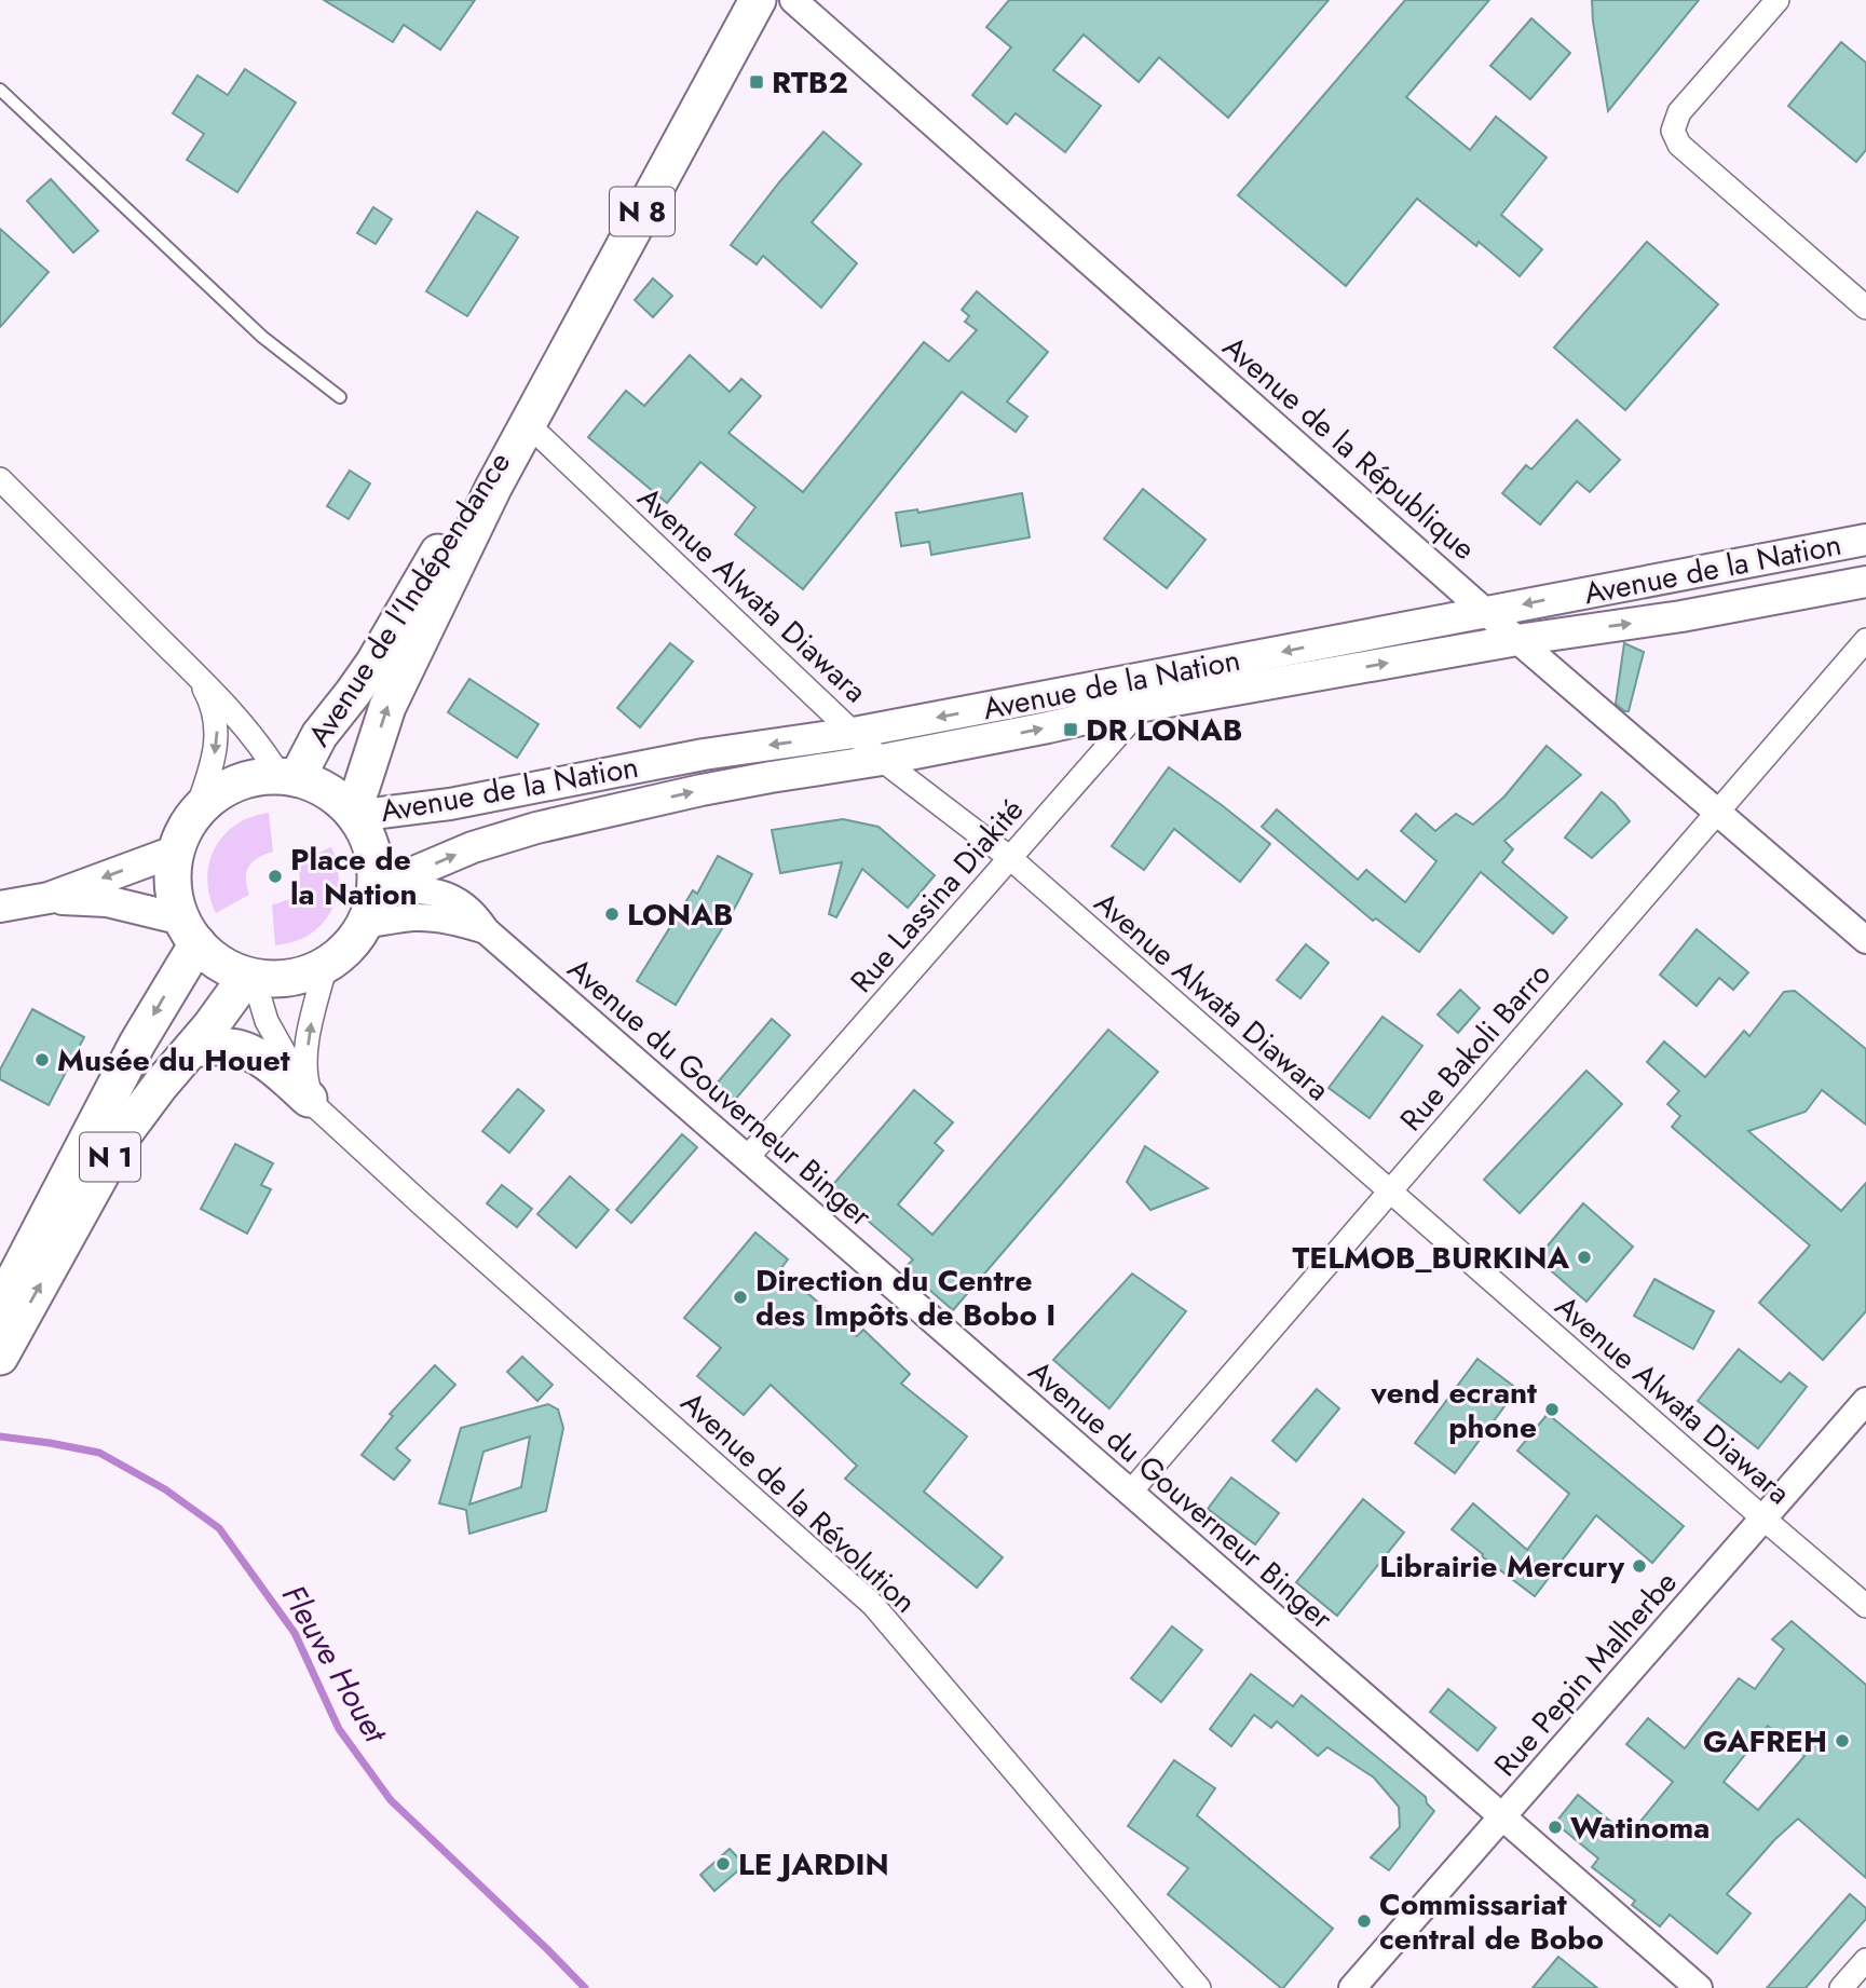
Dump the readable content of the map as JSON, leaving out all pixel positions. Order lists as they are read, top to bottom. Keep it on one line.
{"streets":{"highway":["N 8","Avenue de l'Indépendance","N 1"],"main road":["Avenue de la Nation"],"street":["Avenue de la République","Avenue Alwata Diawara","Rue Lassina Diakité","Rue Bakoli Barro","Avenue du Gouverneur Binger","Avenue de la Révolution","Rue Pepin Malherbe"]},"crossings":[["Avenue de la République","Avenue de la Nation"],["Avenue de la République","Rue Bakoli Barro"],["Avenue de la Nation","Avenue Alwata Diawara"],["Avenue de la Nation","Avenue de l'Indépendance"],["Avenue de la Nation","Rue Lassina Diakité"],["Avenue de la Nation","Avenue du Gouverneur Binger"],["Avenue de la Nation","N 1"],["Avenue de la Nation","Avenue de la Révolution"],["Avenue Alwata Diawara","Avenue de l'Indépendance"],["Avenue Alwata Diawara","Rue Lassina Diakité"],["Avenue Alwata Diawara","Rue Bakoli Barro"],["Avenue Alwata Diawara","Rue Pepin Malherbe"],["Avenue de l'Indépendance","Avenue du Gouverneur Binger"],["Avenue de l'Indépendance","N 1"],["Avenue de l'Indépendance","Avenue de la Révolution"],["Rue Lassina Diakité","Avenue du Gouverneur Binger"],["Rue Bakoli Barro","Avenue du Gouverneur Binger"],["Avenue du Gouverneur Binger","N 1"],["Avenue du Gouverneur Binger","Avenue de la Révolution"],["Avenue du Gouverneur Binger","Rue Pepin Malherbe"],["N 1","Avenue de la Révolution"]],"water":["Fleuve Houet"],"places":{"transit":["RTB2","DR LONAB"],"other":["Place de la Nation","LONAB","Musée du Houet","TELMOB_BURKINA","Direction du Centre des Impôts de Bobo I","vend ecrant phone","Librairie Mercury","GAFREH","Watinoma","LE JARDIN","Commissariat central de Bobo"]}}
